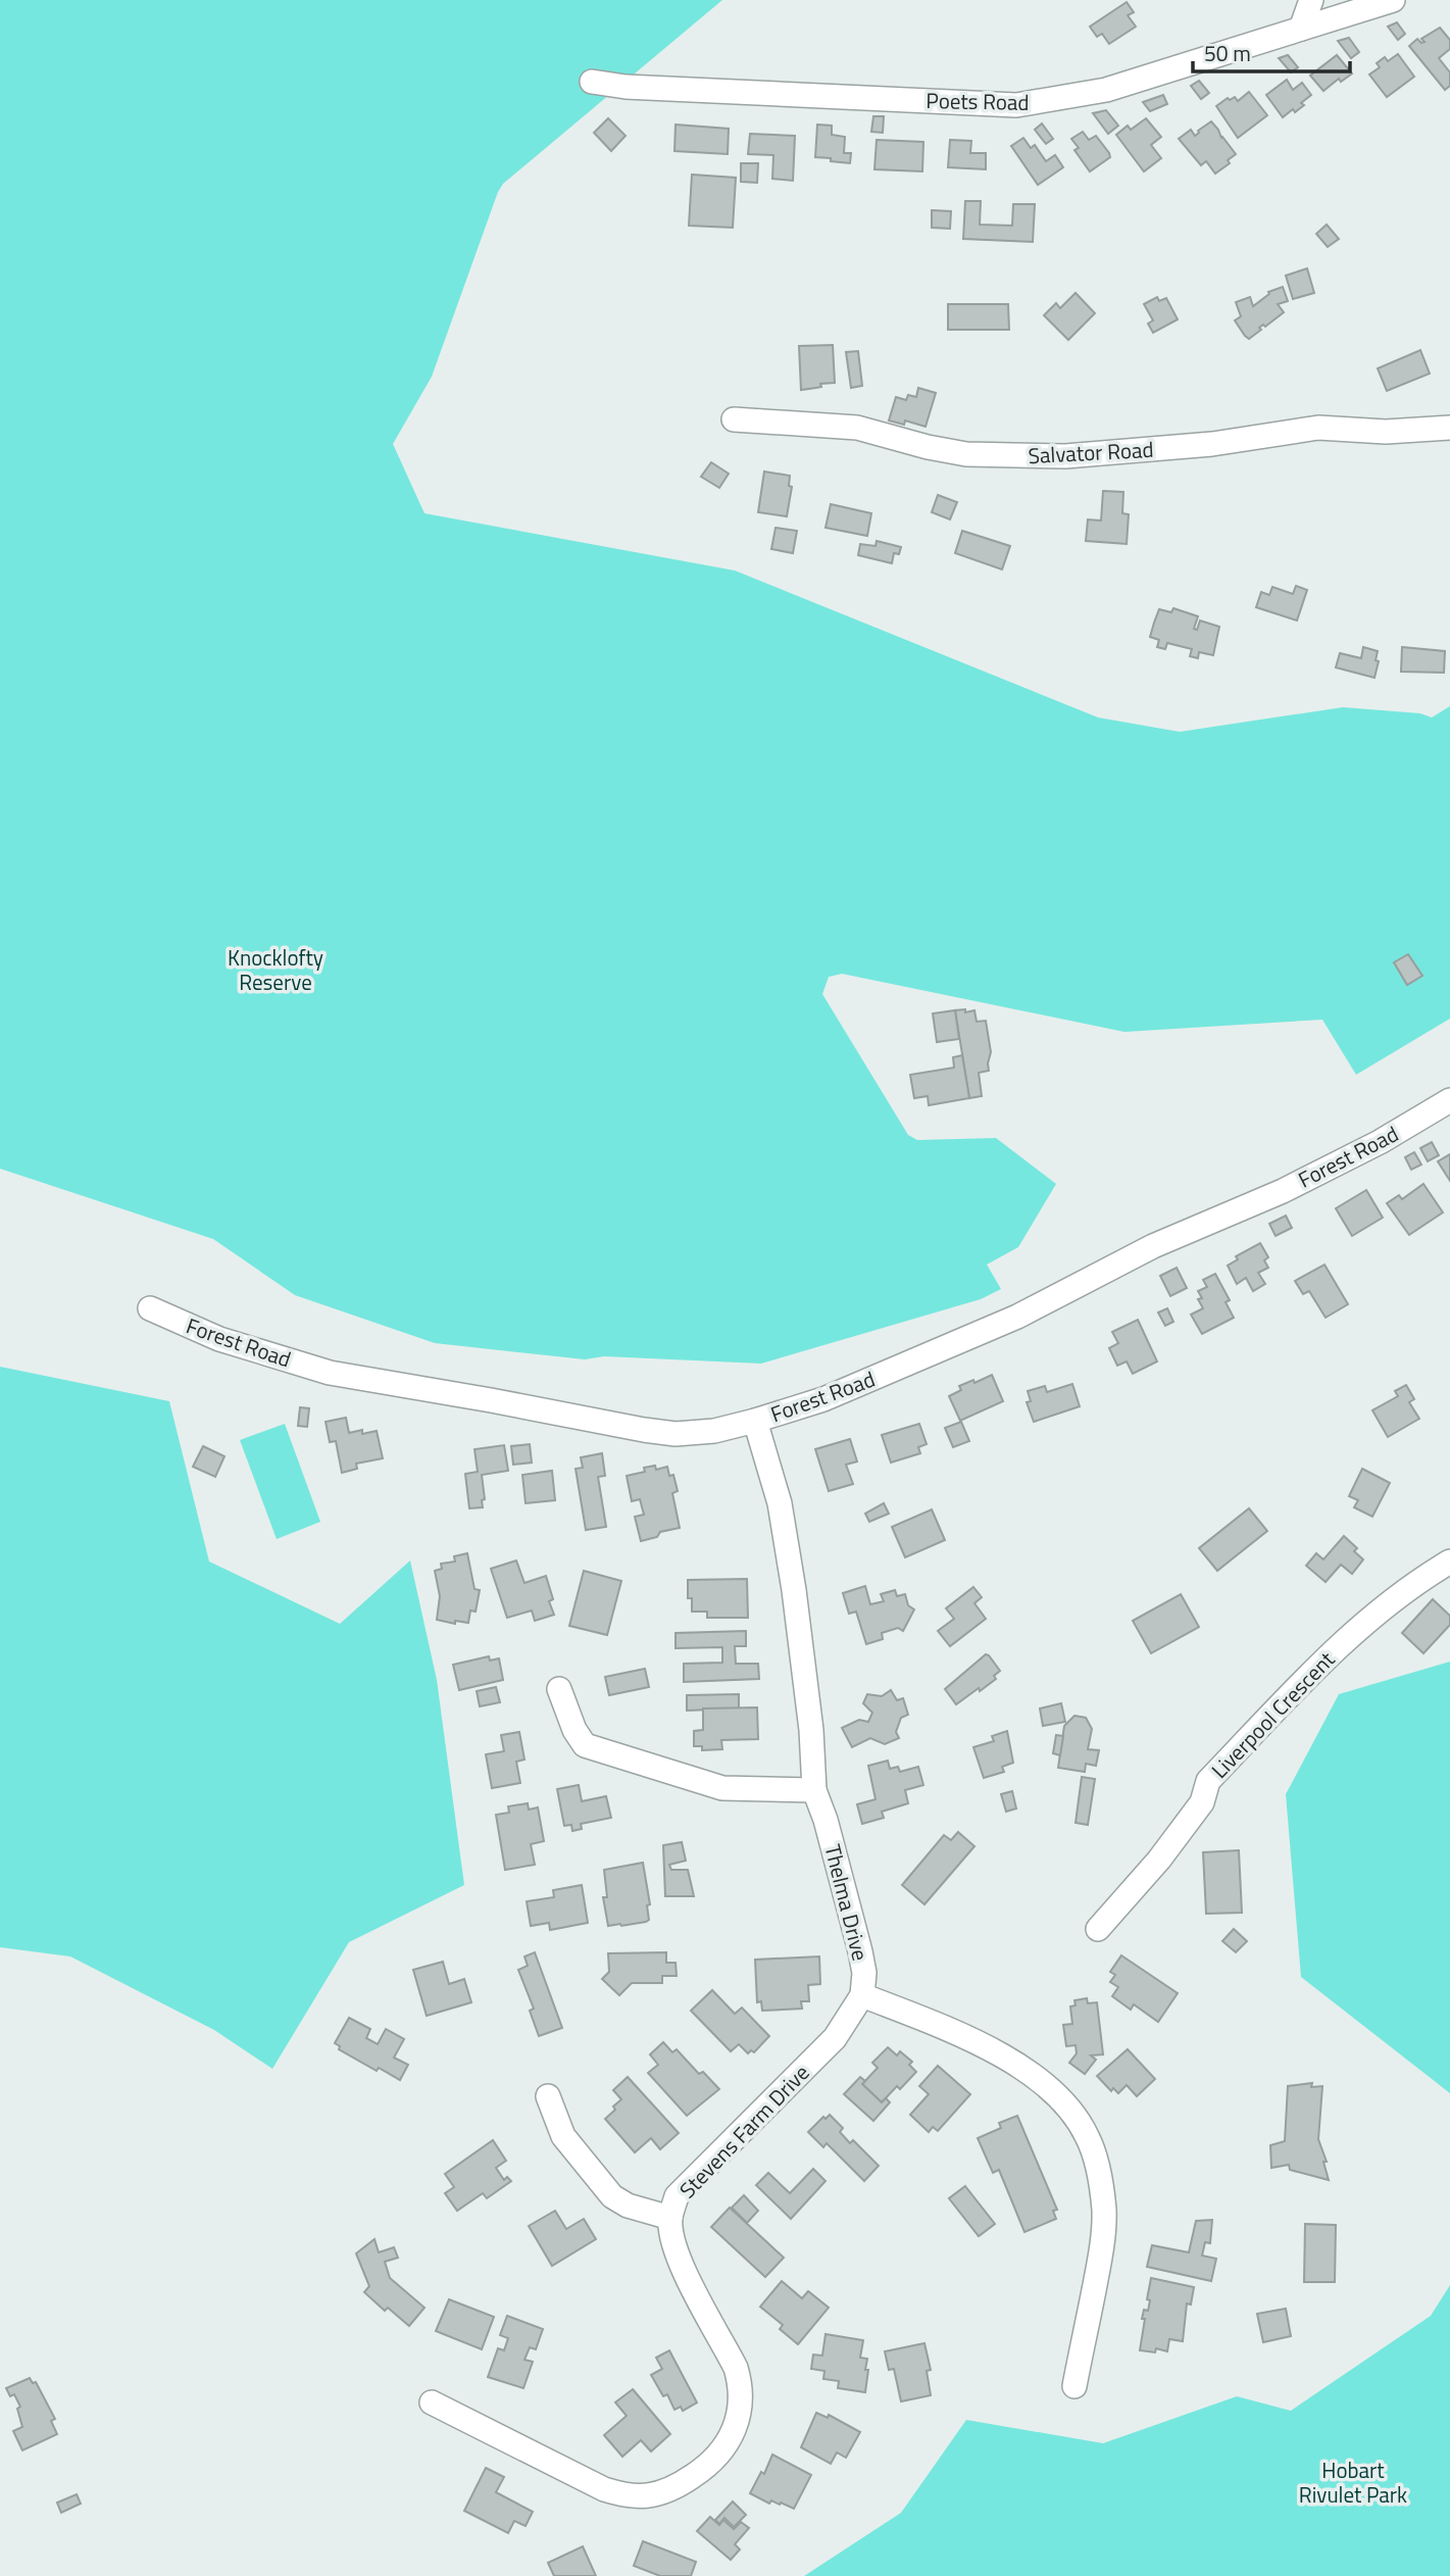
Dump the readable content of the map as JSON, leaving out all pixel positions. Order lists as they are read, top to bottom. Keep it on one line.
{"streets":{"street":["Poets Road","Salvator Road","Forest Road","Liverpool Crescent","Thelma Drive","Stevens Farm Drive"]},"crossings":[["Forest Road","Thelma Drive"],["Thelma Drive","Stevens Farm Drive"]],"parks":["Knocklofty Reserve","Hobart Rivulet Park"],"scale_bar":"50 m"}
